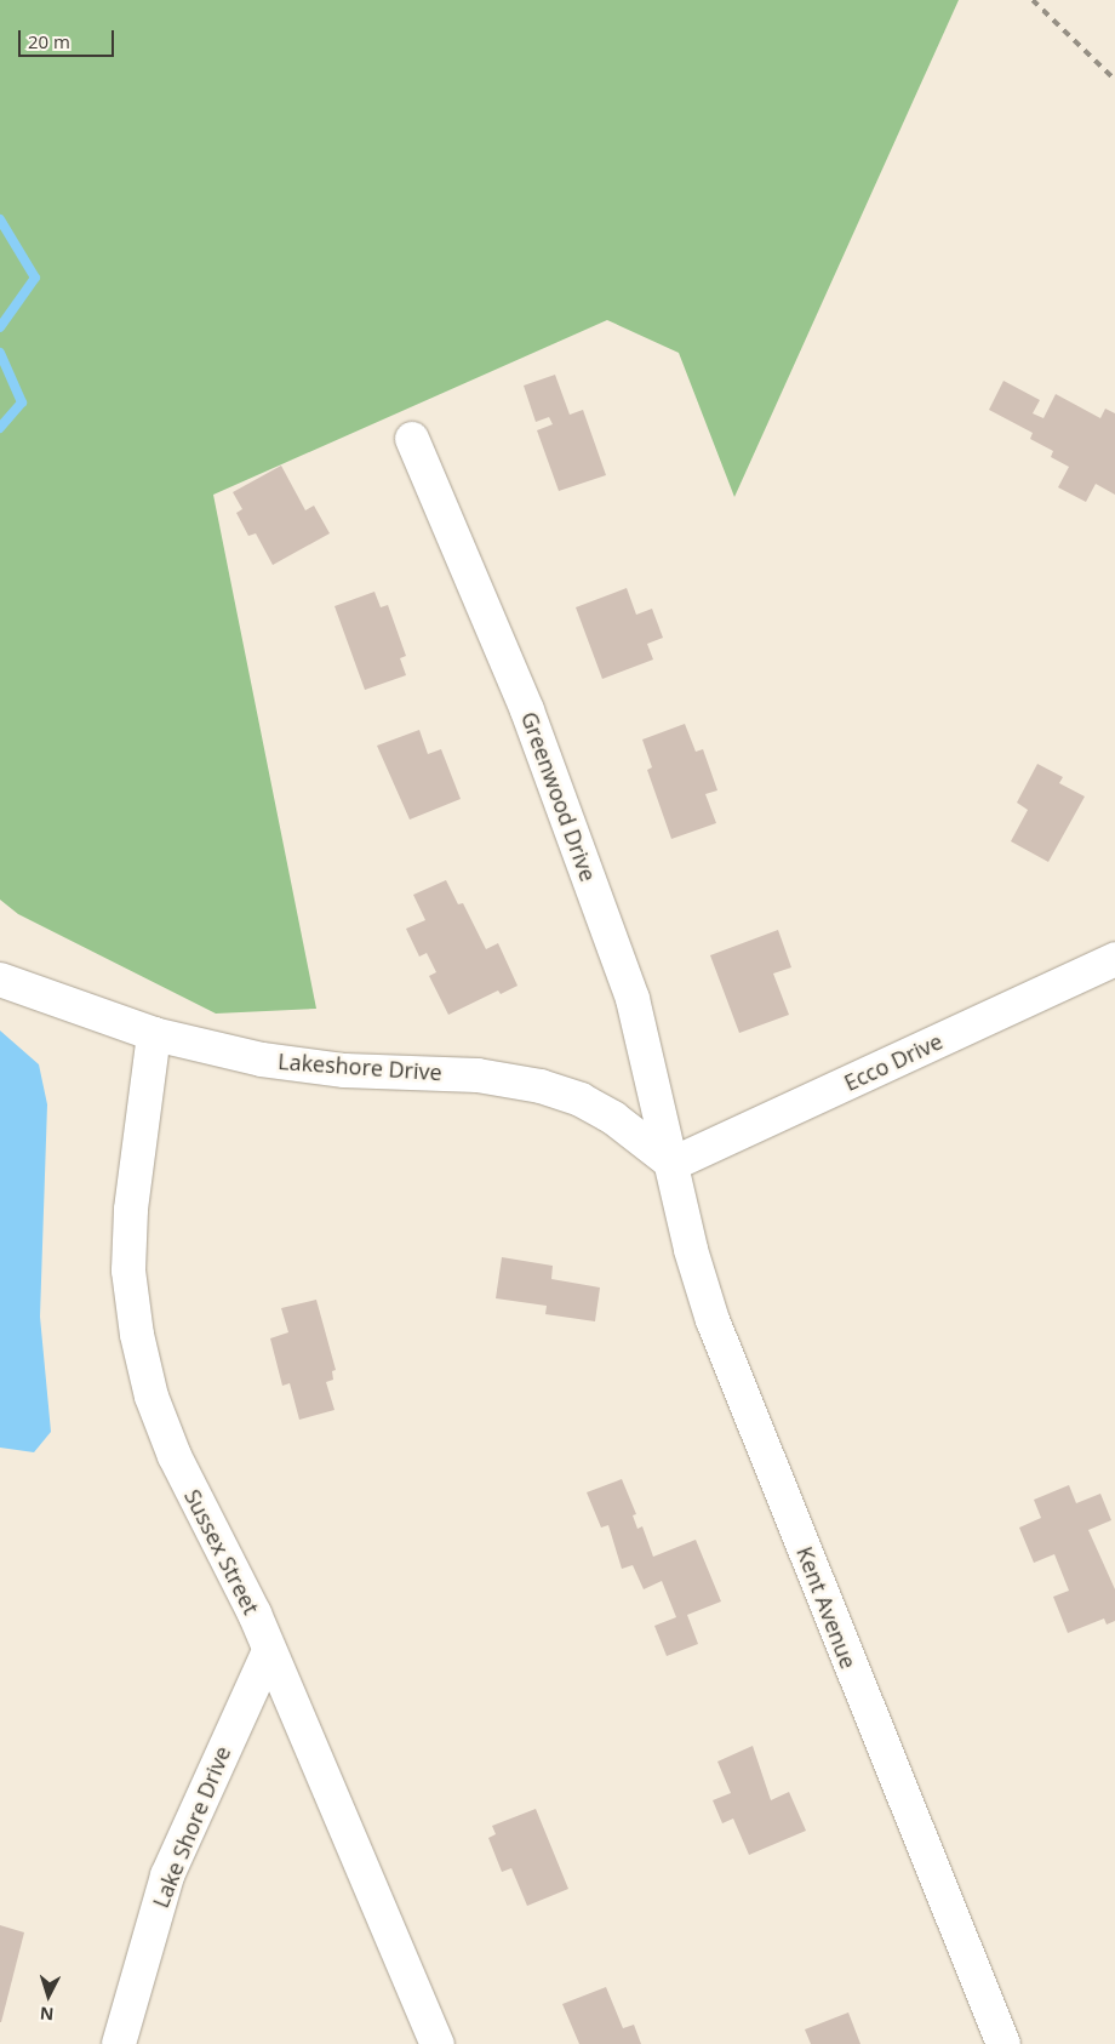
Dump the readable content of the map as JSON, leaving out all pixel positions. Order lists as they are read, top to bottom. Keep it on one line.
{"streets":{"street":["Greenwood Drive","Ecco Drive","Lakeshore Drive","Sussex Street","Kent Avenue","Lake Shore Drive"]},"crossings":[["Greenwood Drive","Ecco Drive"],["Greenwood Drive","Lakeshore Drive"],["Greenwood Drive","Kent Avenue"],["Ecco Drive","Lakeshore Drive"],["Ecco Drive","Kent Avenue"],["Lakeshore Drive","Sussex Street"],["Lakeshore Drive","Kent Avenue"],["Sussex Street","Lake Shore Drive"]],"scale_bar":"20 m","north":"bottom"}
